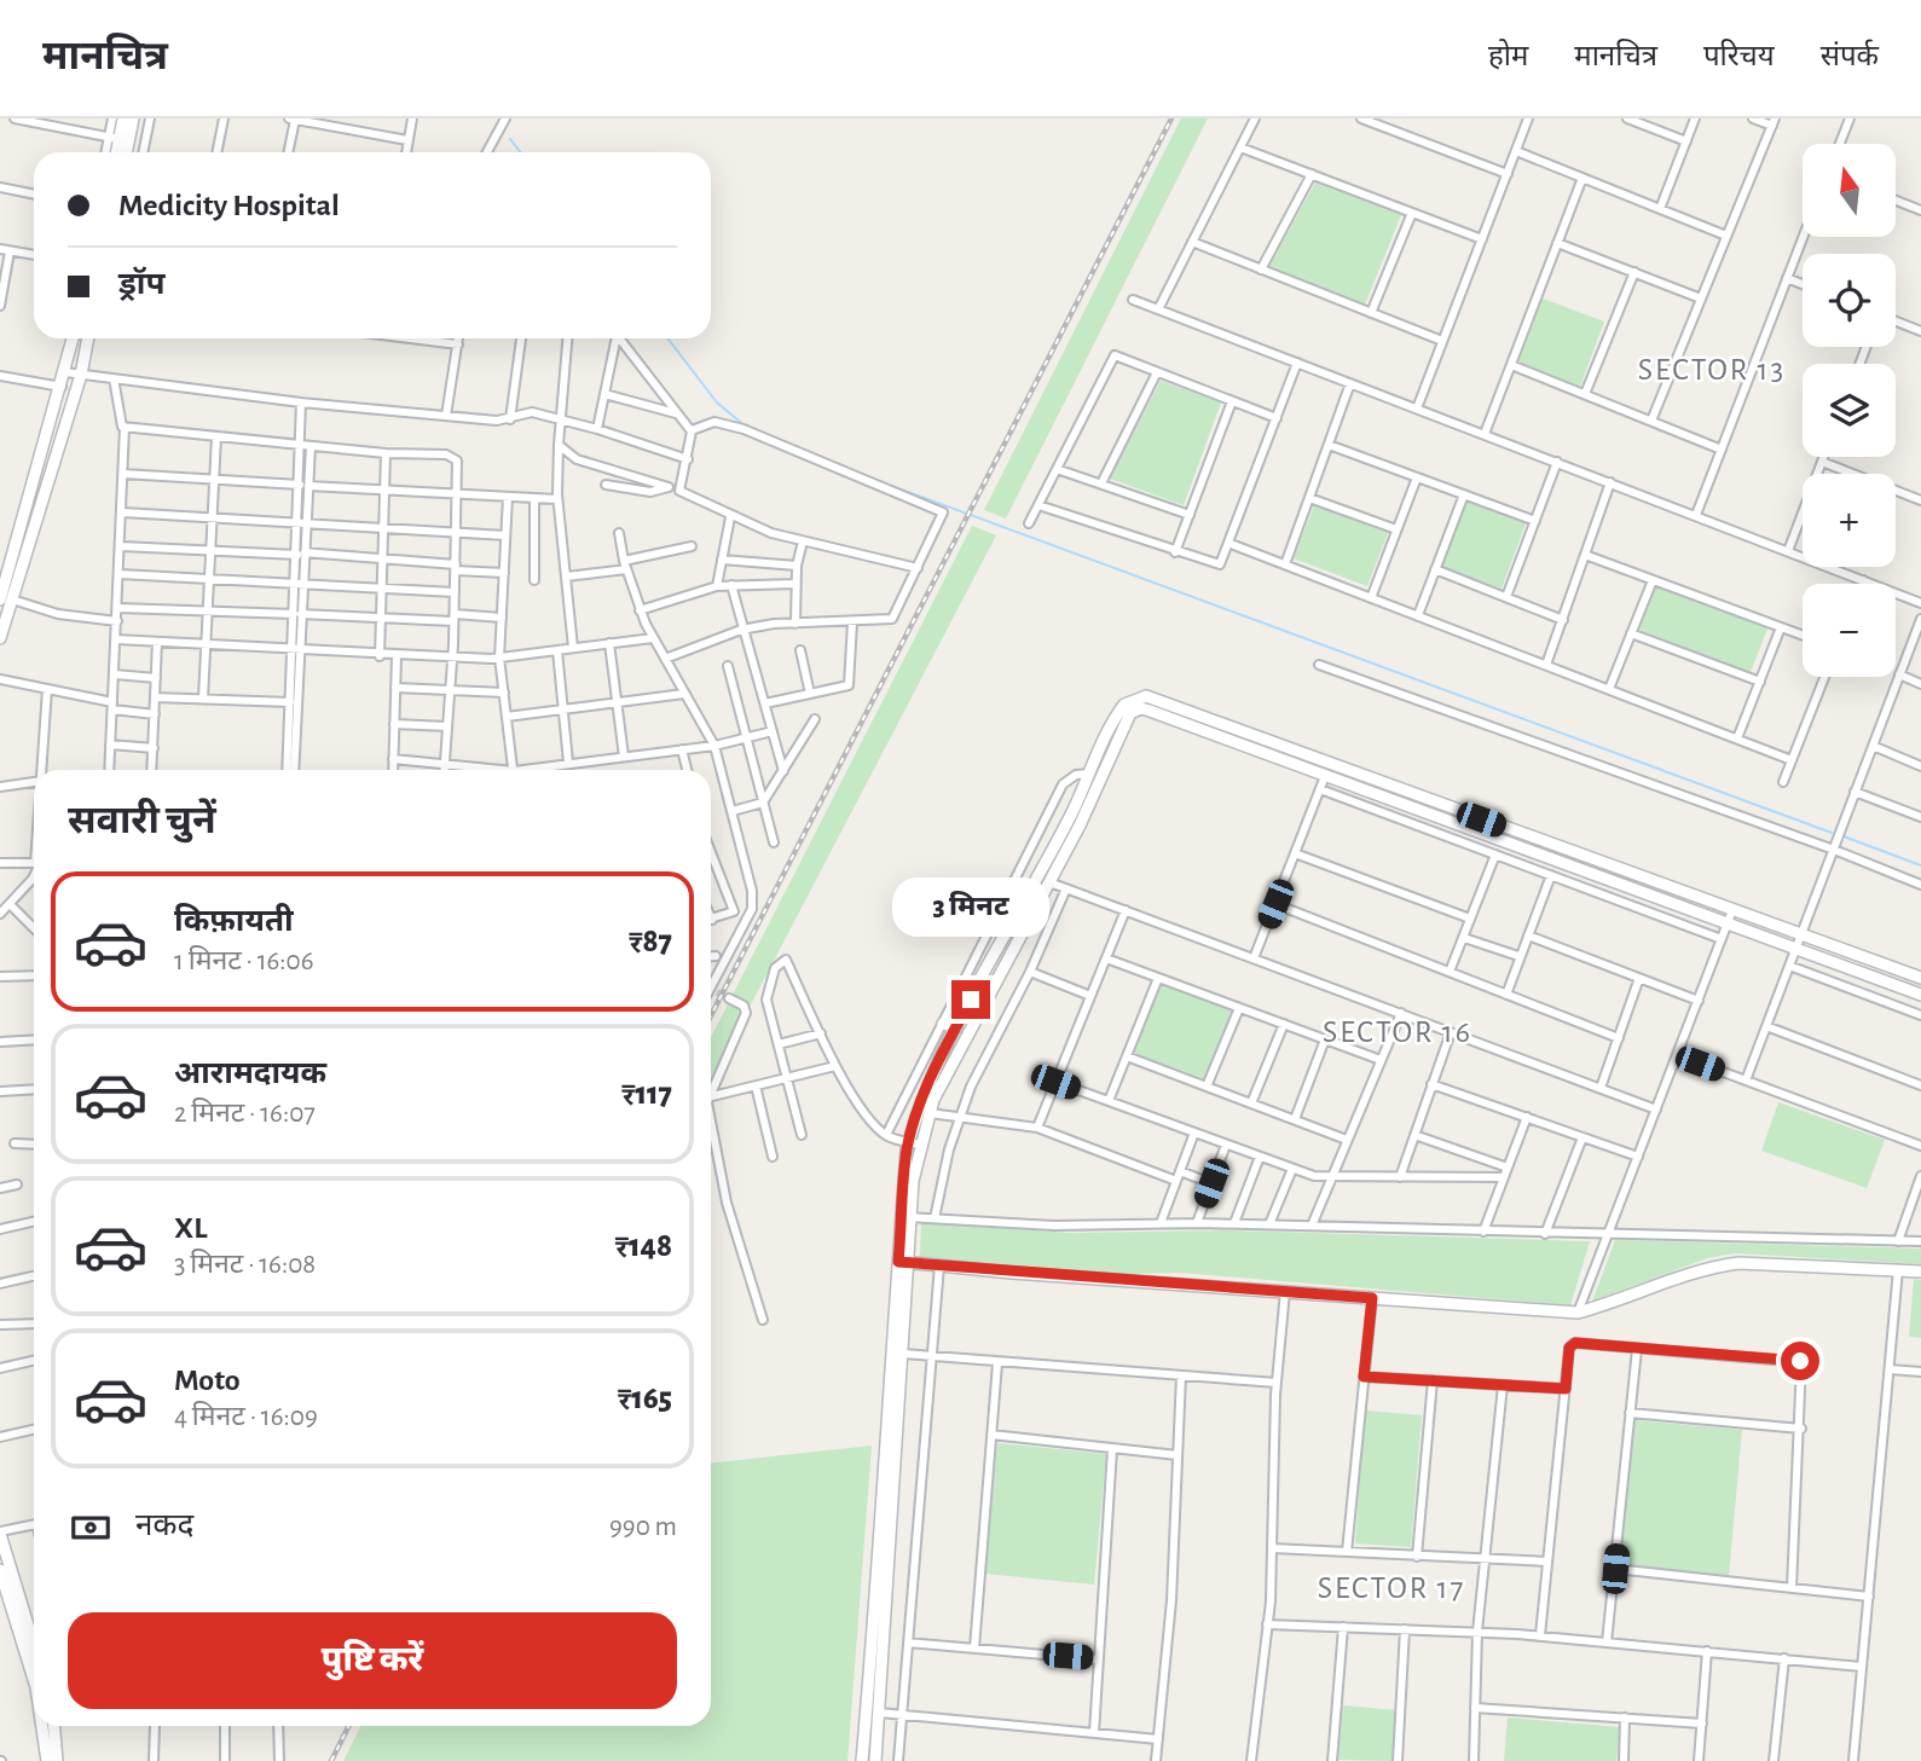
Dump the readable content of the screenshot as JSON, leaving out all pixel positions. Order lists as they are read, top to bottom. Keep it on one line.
{"districts":["SECTOR 13","SECTOR 16","SECTOR 17"],"north":"top","page":{"header":"मानचित्र","nav":["होम","मानचित्र","परिचय","संपर्क"],"map_buttons":["+","−"],"banner":["Medicity Hospital","ड्रॉप"],"heading":"सवारी चुनें","list":[{"name":"किफ़ायती","note":"1 मिनट · 16:06","value":"₹87"},{"name":"आरामदायक","note":"2 मिनट · 16:07","value":"₹117"},{"name":"XL","note":"3 मिनट · 16:08","value":"₹148"},{"name":"Moto","note":"4 मिनट · 16:09","value":"₹165"}],"bubble":"3 मिनट","pay":["नकद","990 m"],"buttons":"पुष्टि करें"}}
